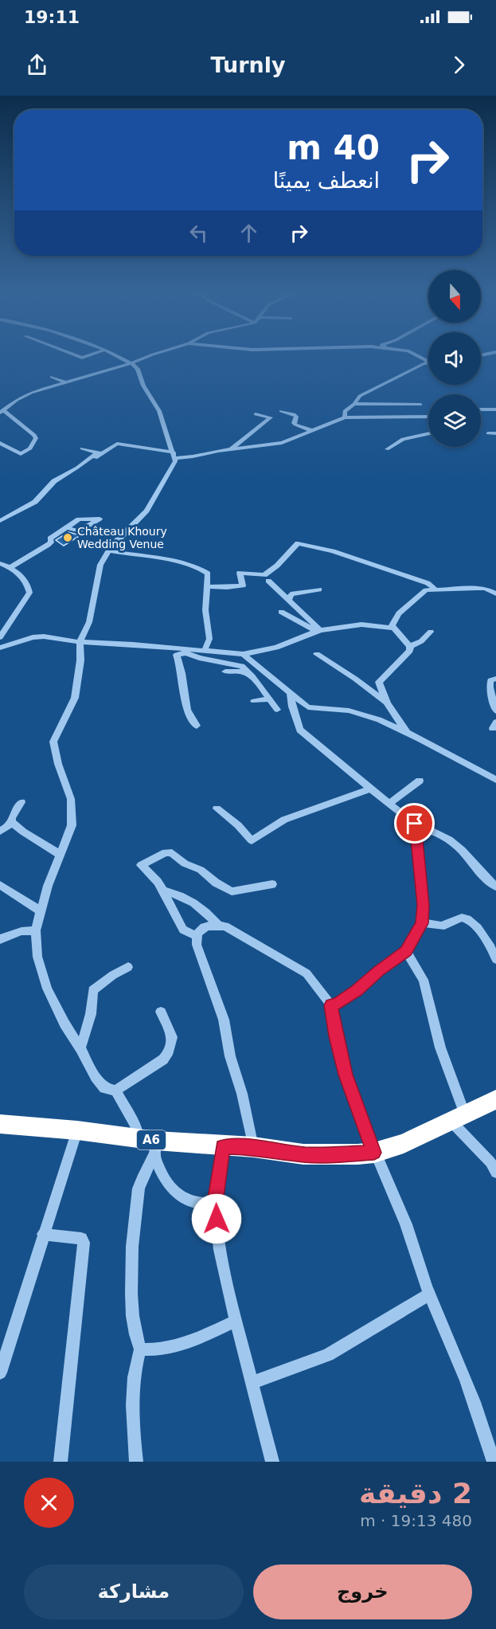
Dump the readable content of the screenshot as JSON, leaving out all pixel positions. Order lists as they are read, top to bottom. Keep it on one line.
{"streets":{"highway":["A6"]},"places":["Château Khoury Wedding Venue"],"north":"bottom","page":{"status":"19:11","header":"Turnly","turn":["40 m","انعطف يمينًا"],"heading":["2 دقيقة","480 m · 19:13"],"buttons":["خروج","مشاركة"]}}
